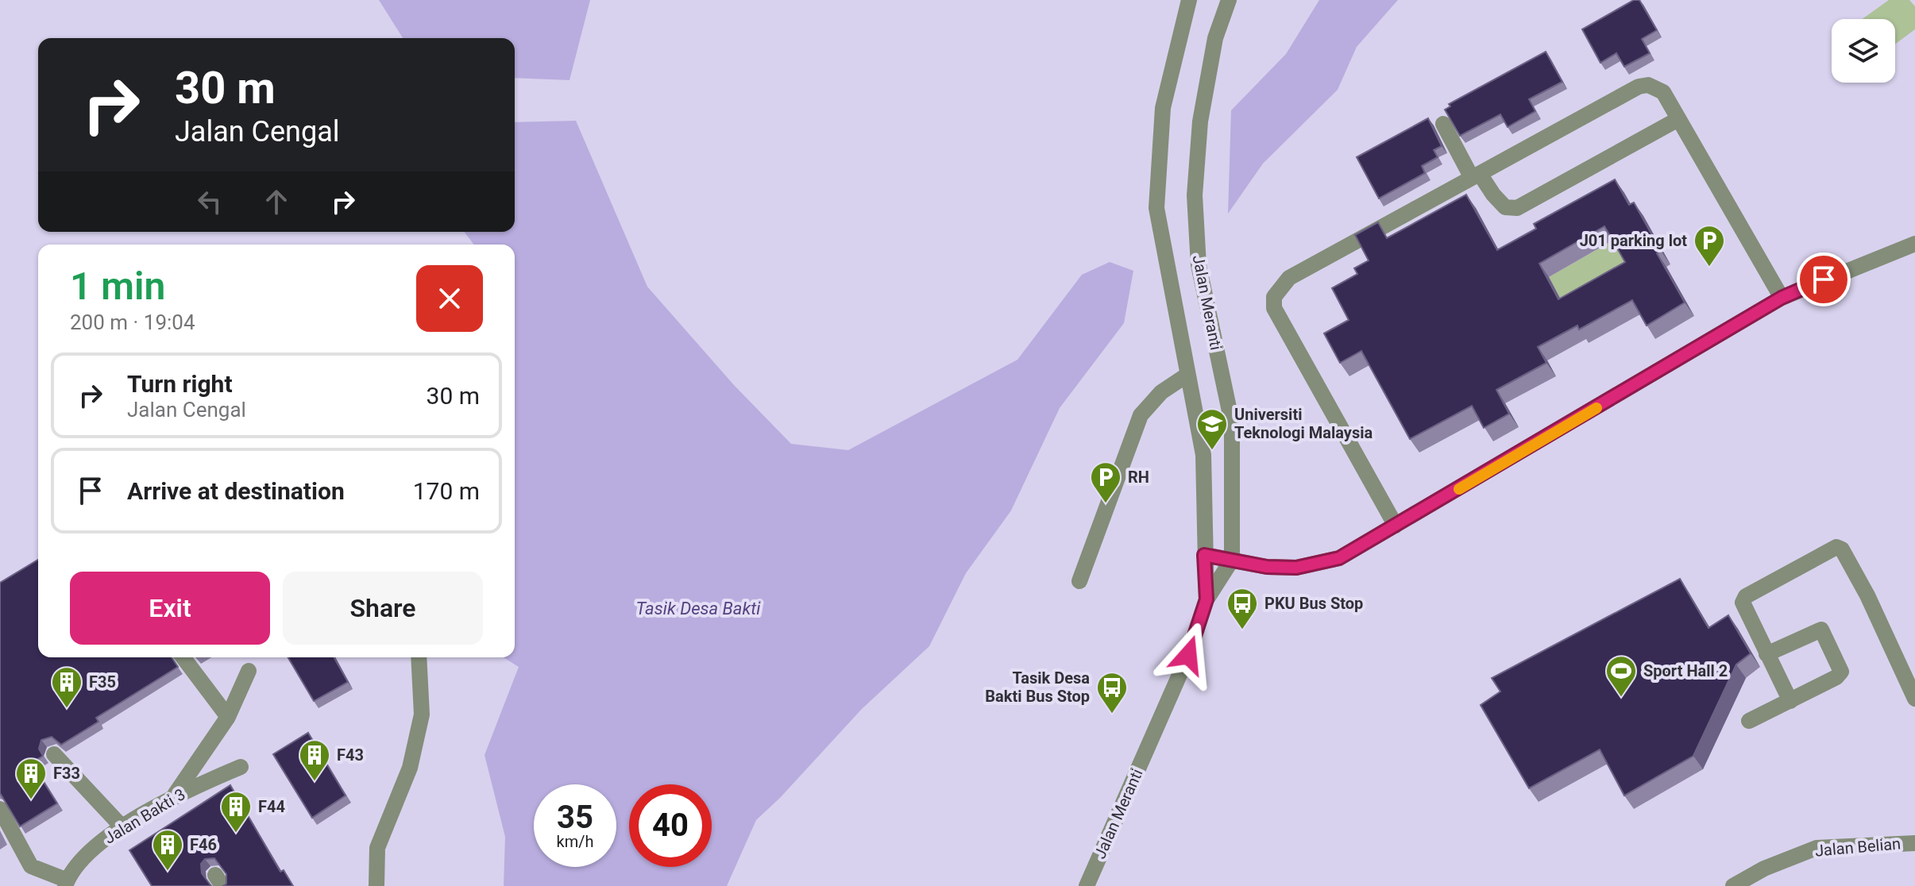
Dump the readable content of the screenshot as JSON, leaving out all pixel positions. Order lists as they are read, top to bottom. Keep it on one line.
{"streets":{"street":["Jalan Meranti","Jalan Bakti 3","Jalan Belian"]},"water":["Tasik Desa Bakti"],"places":{"parking":["J01 parking lot","RH"],"school or university":["Universiti Teknologi Malaysia"],"bus stop":["PKU Bus Stop","Tasik Desa Bakti Bus Stop"],"sports":["Sport Hall 2"],"building":["F35","F43","F33","F44","F46"]},"page":{"turn":["30 m","Jalan Cengal"],"heading":["1 min","200 m · 19:04"],"list":[{"name":"Turn right","note":"Jalan Cengal","value":"30 m"},{"name":"Arrive at destination","value":"170 m"}],"buttons":["Exit","Share"],"speed":"35 km/h","limit":"40"}}
